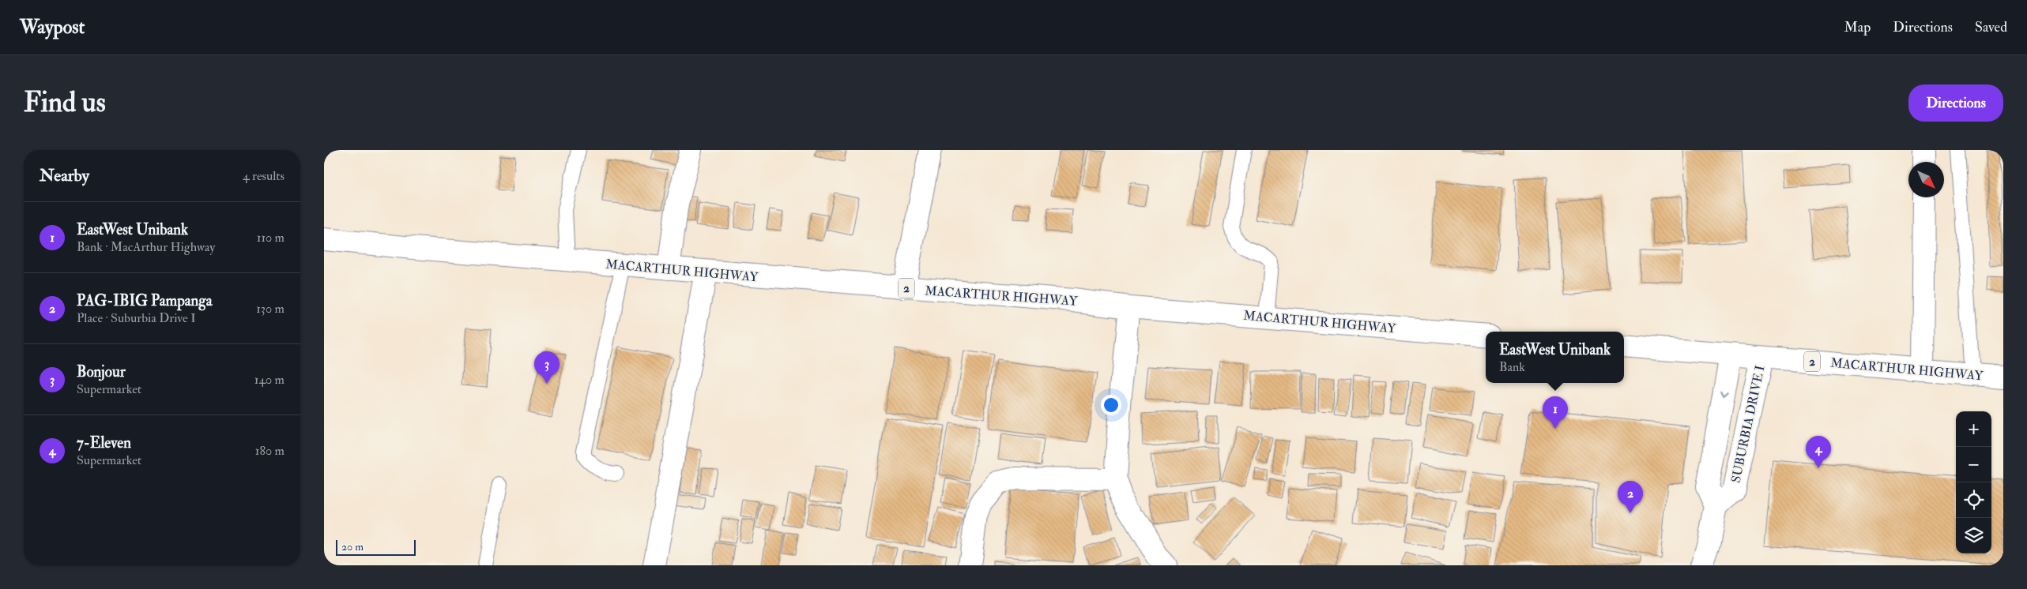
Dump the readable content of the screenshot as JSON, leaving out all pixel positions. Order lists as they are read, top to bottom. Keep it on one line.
{"streets":{"main road":["MACARTHUR HIGHWAY","2","SUBURBIA DRIVE I"]},"crossings":[["MACARTHUR HIGHWAY","SUBURBIA DRIVE I"]],"scale_bar":"20 m","north":"bottom right","page":{"header":"Waypost","nav":["Map","Directions","Saved"],"buttons":"Directions","title":"Find us","heading":["Nearby","4 results"],"list":[{"mark":"1","name":"EastWest Unibank","note":"Bank · MacArthur Highway","value":"110 m"},{"mark":"2","name":"PAG-IBIG Pampanga","note":"Place · Suburbia Drive I","value":"130 m"},{"mark":"3","name":"Bonjour","note":"Supermarket","value":"140 m"},{"mark":"4","name":"7-Eleven","note":"Supermarket","value":"180 m"}],"popup":["EastWest Unibank","Bank"],"pins":["3","1","4","2"],"map_buttons":["+","−"],"scale":"20 m"}}
